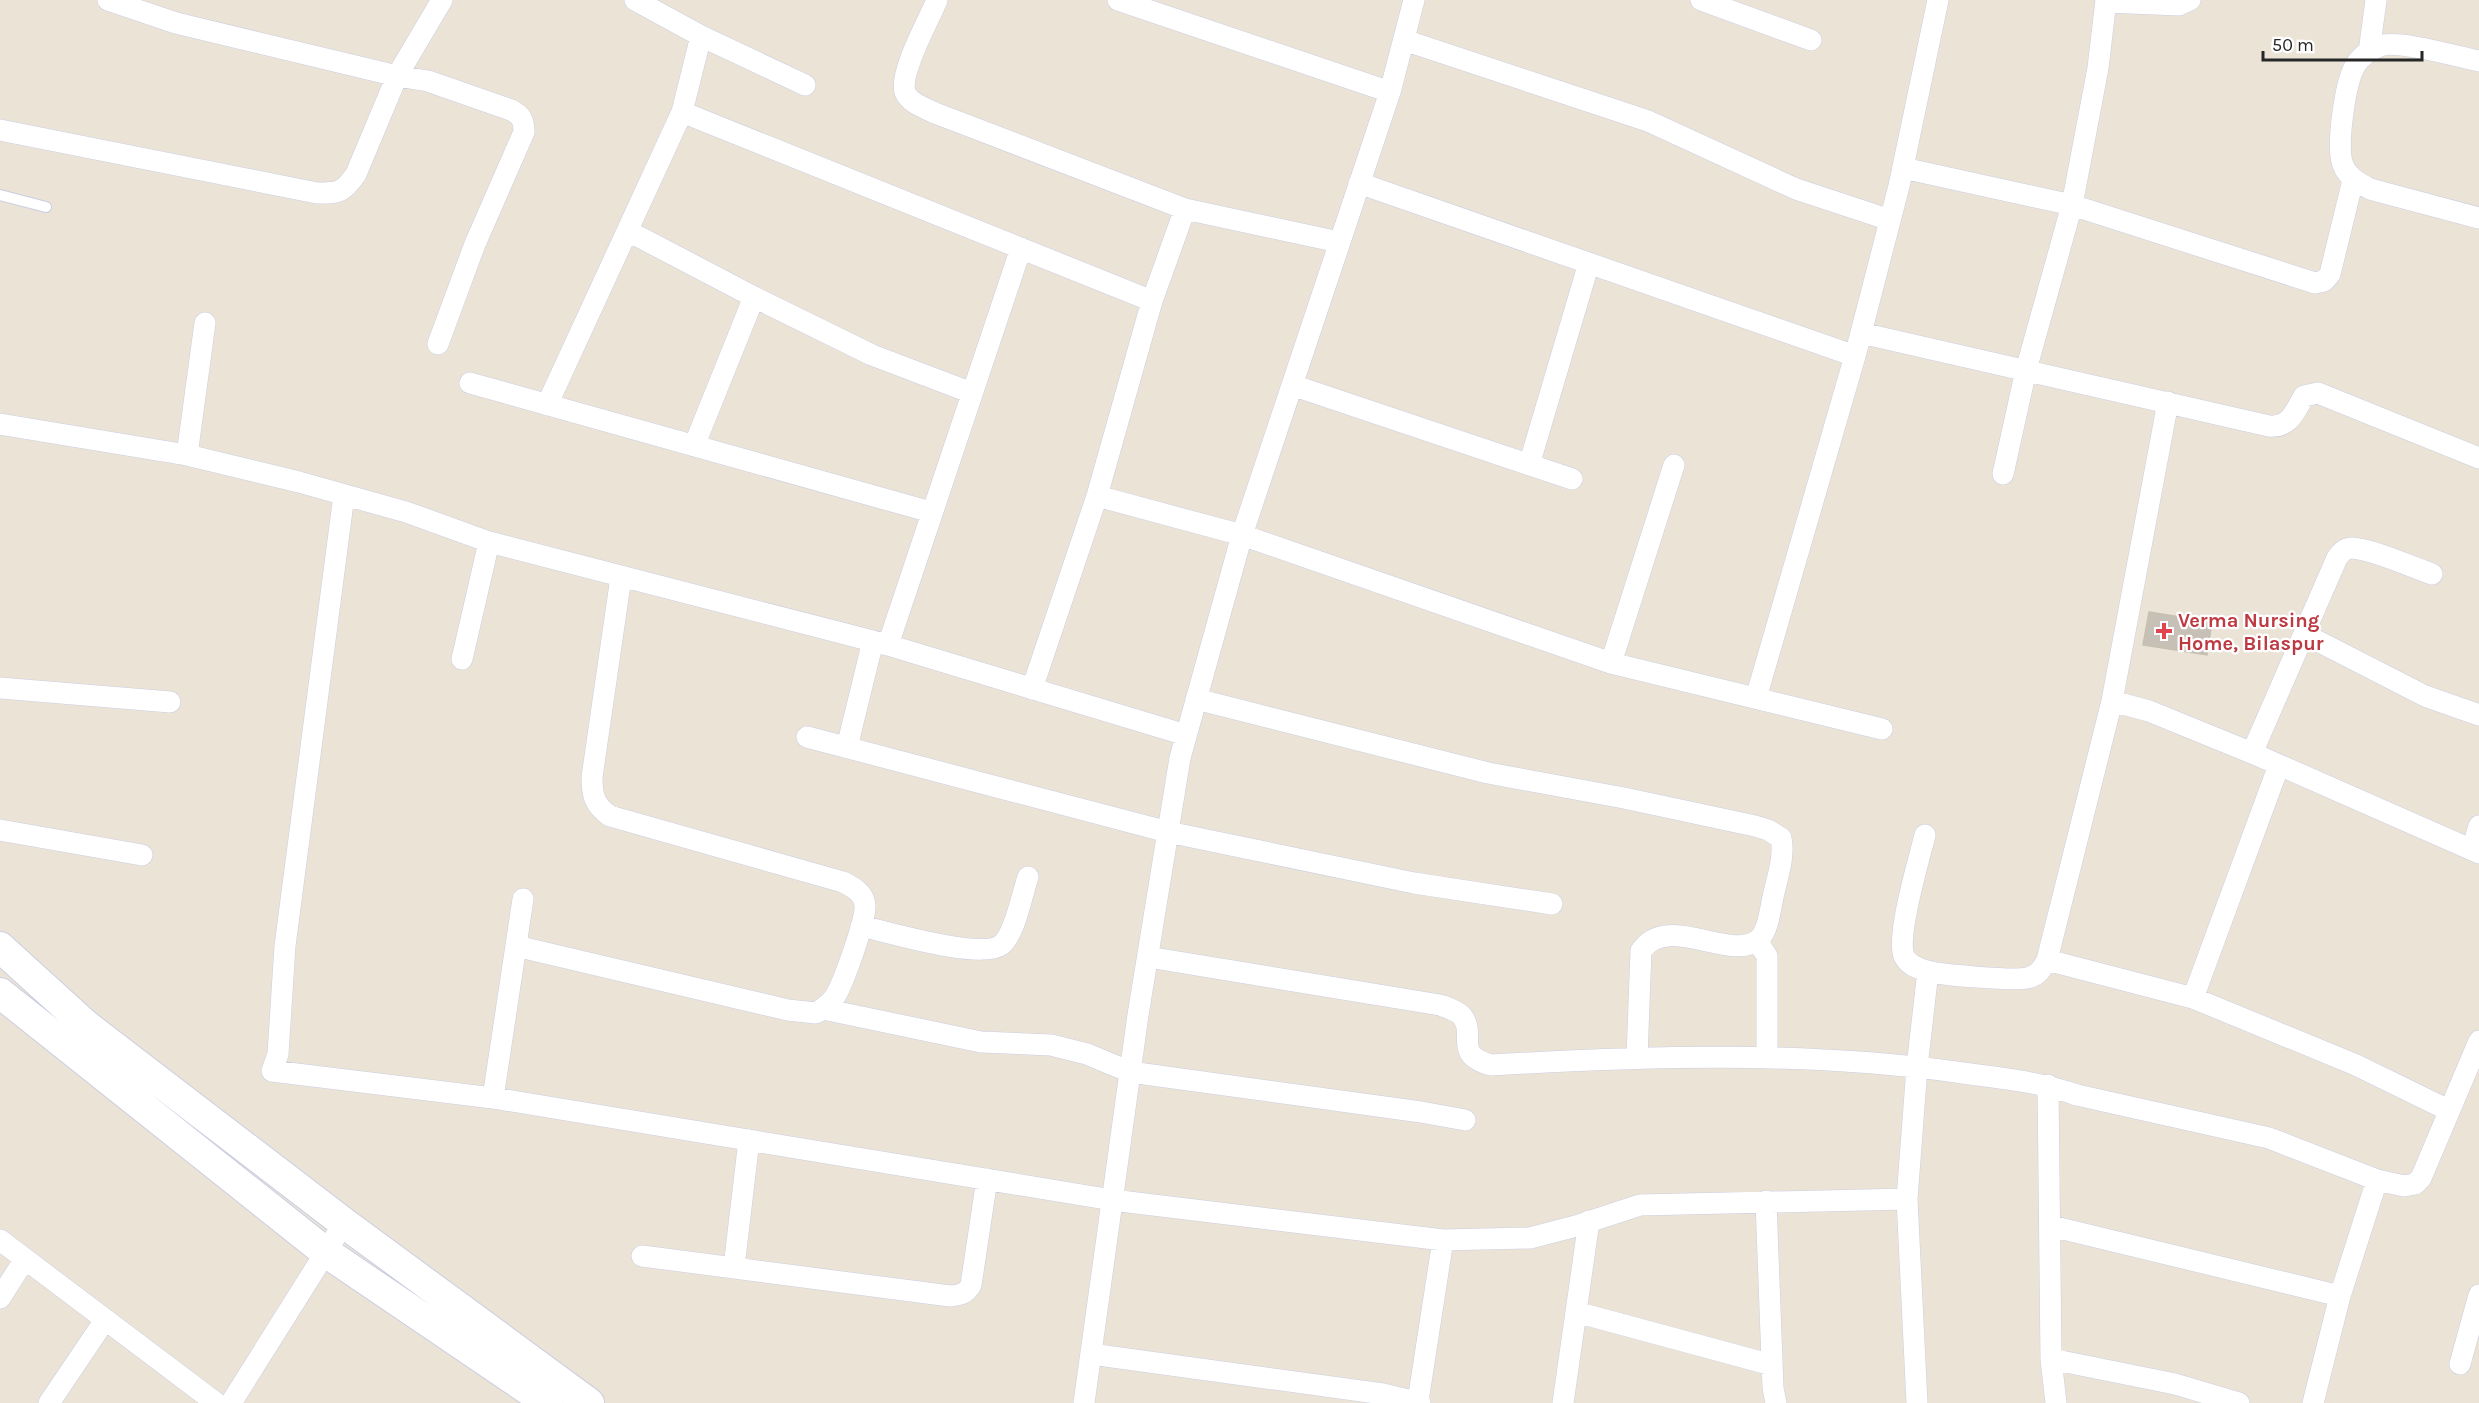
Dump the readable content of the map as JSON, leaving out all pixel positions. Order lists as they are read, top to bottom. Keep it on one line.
{"places":{"health":["Verma Nursing Home, Bilaspur"]},"scale_bar":"50 m"}
